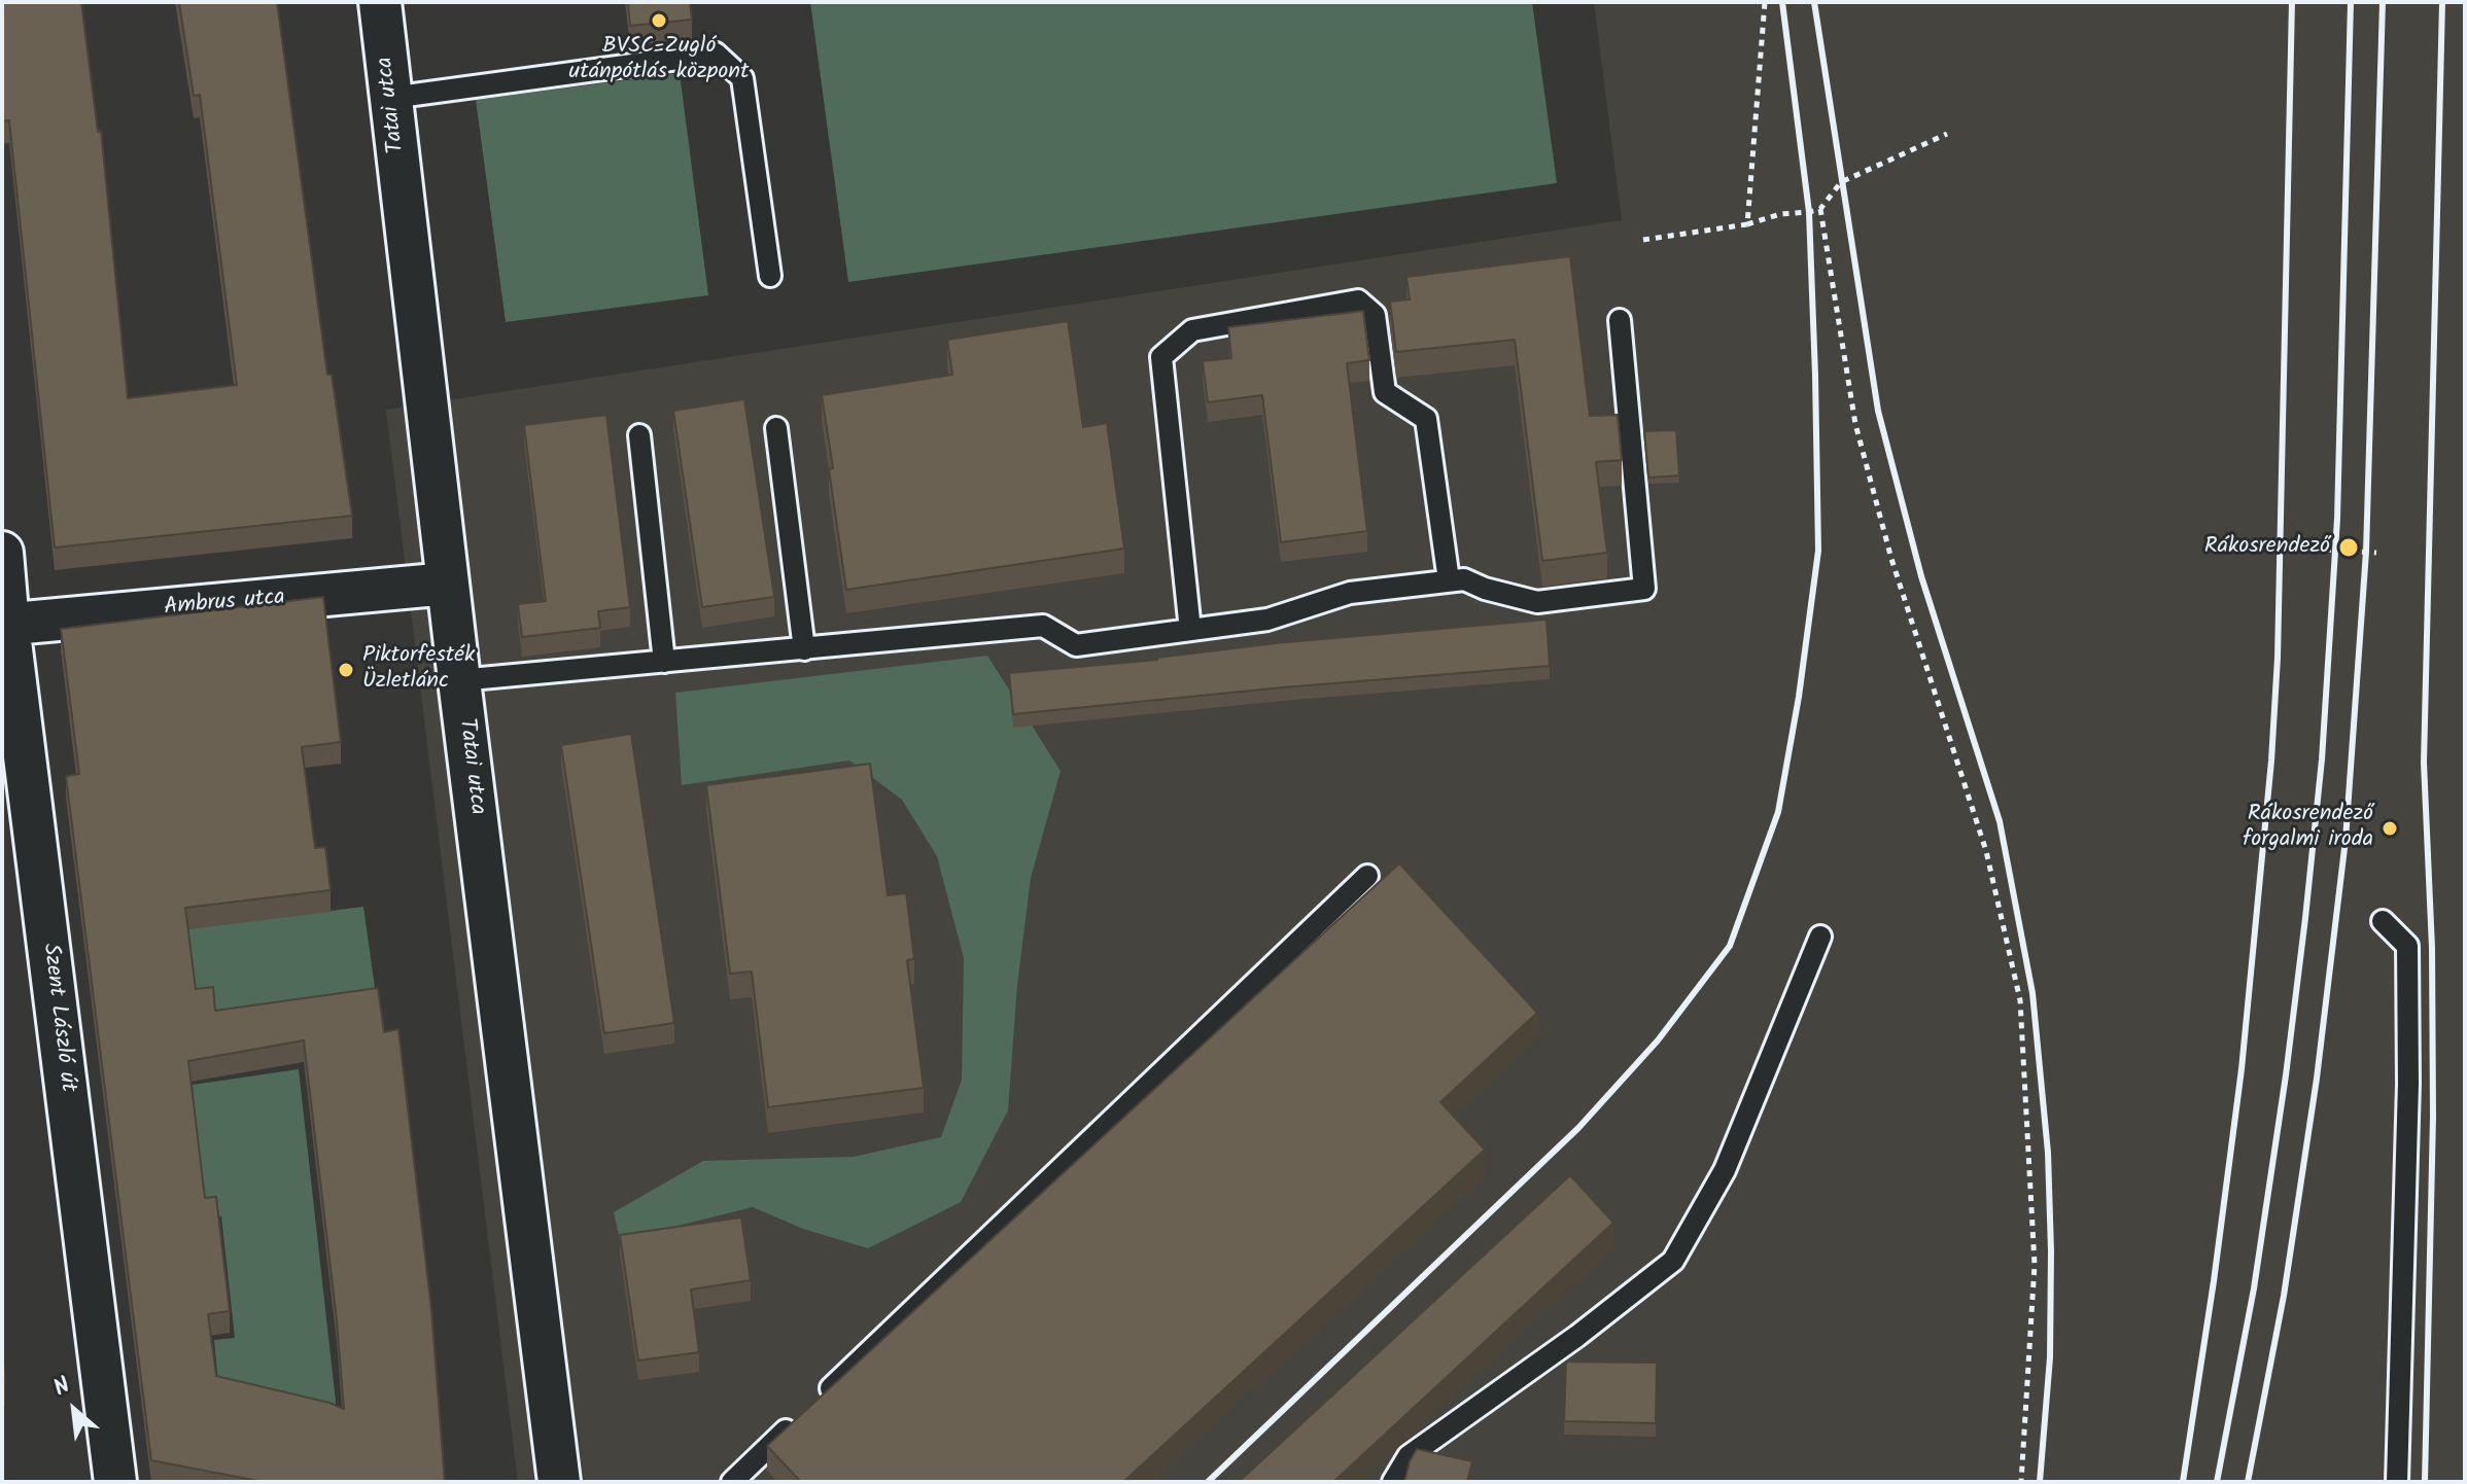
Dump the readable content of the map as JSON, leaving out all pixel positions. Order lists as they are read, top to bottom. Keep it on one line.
{"streets":{"street":["Tatai utca","Ambrus utca","Szent László út"]},"crossings":[["Tatai utca","Ambrus utca"],["Ambrus utca","Szent László út"]],"places":["BVSC-Zugló utánpótlás központ","Rákosrendező","Piktorfesték Üzletlánc","Rákosrendező forgalmi iroda"],"north":"top left"}
